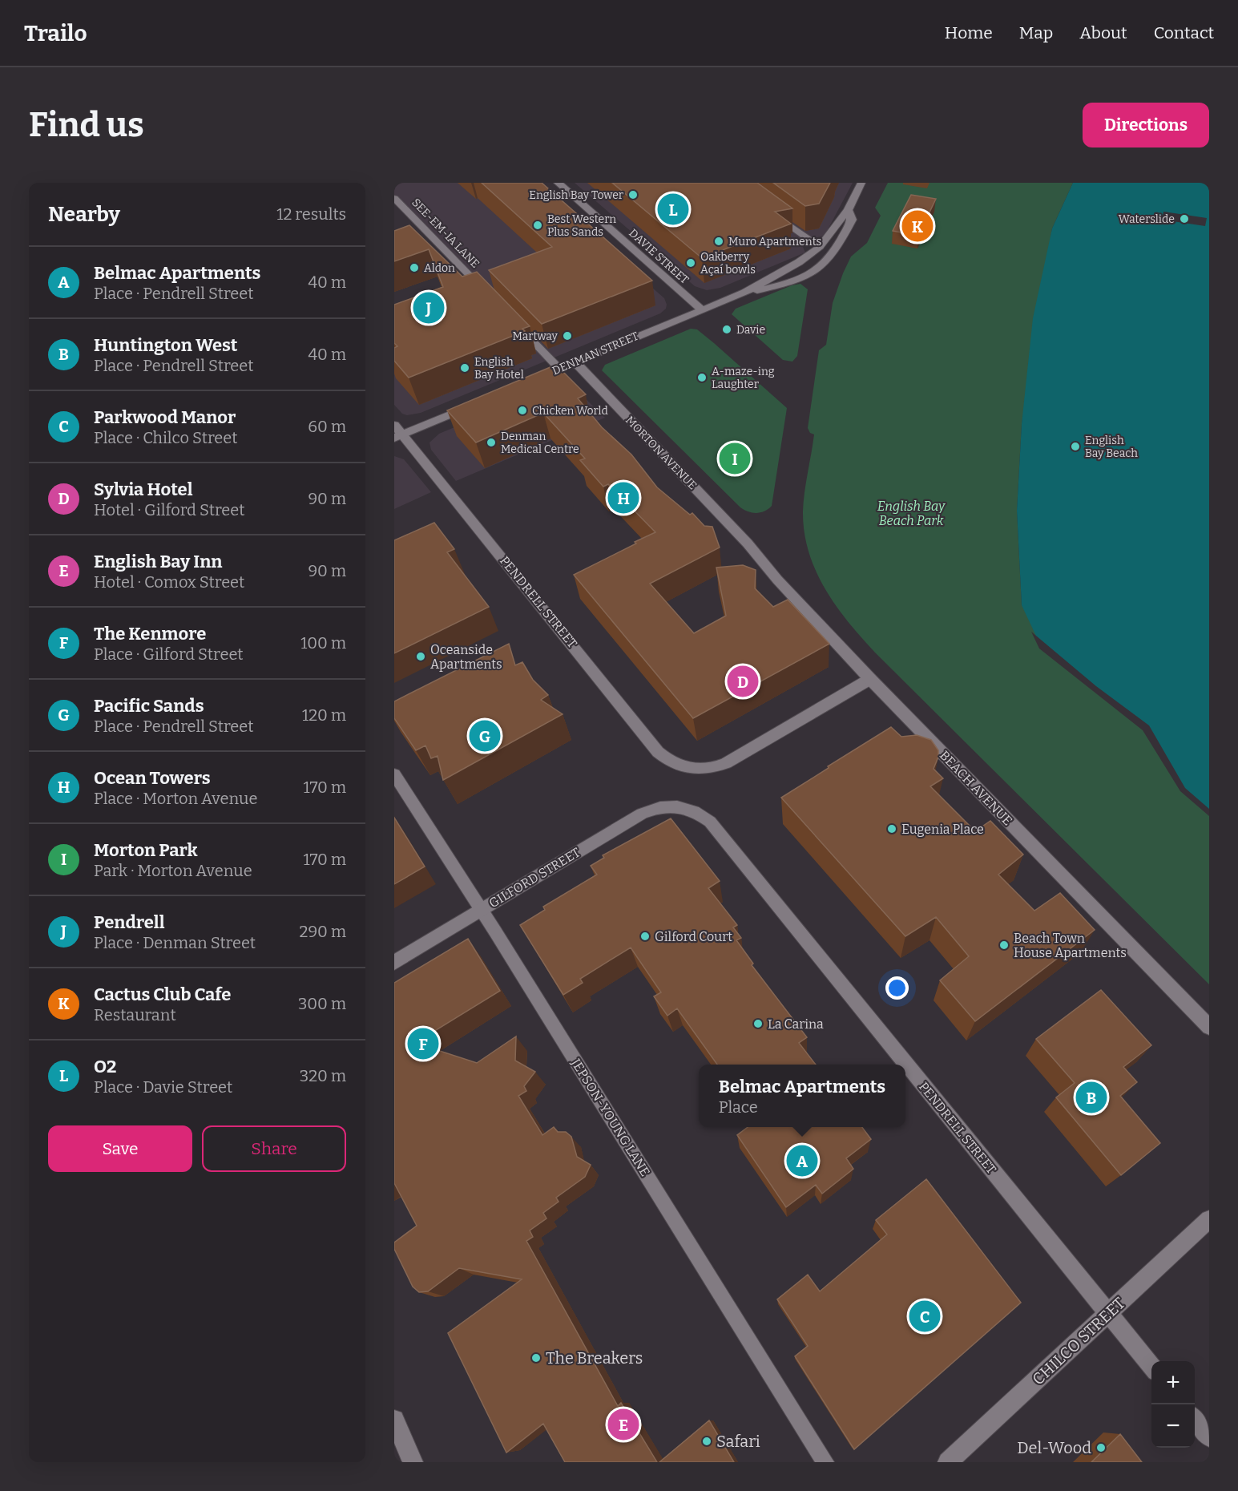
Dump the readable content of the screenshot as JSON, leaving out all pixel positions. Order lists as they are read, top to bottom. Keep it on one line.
{"streets":{"street":["DAVIE STREET","DENMAN STREET","MORTON AVENUE","PENDRELL STREET","BEACH AVENUE","GILFORD STREET","CHILCO STREET"],"lane":["SEE-EM-IA LANE","JEPSON-YOUNG LANE"]},"crossings":[["DAVIE STREET","DENMAN STREET"],["DENMAN STREET","MORTON AVENUE"],["MORTON AVENUE","BEACH AVENUE"],["PENDRELL STREET","BEACH AVENUE"],["PENDRELL STREET","GILFORD STREET"],["PENDRELL STREET","CHILCO STREET"],["GILFORD STREET","JEPSON-YOUNG LANE"]],"parks":["English Bay Beach Park"],"places":["English Bay Tower","Waterslide","Best Western Plus Sands","Muro Apartments","Oakberry Açaí bowls","Aldon","Davie","Martway","English Bay Hotel","A-maze-ing Laughter","Chicken World","Denman Medical Centre","English Bay Beach","Oceanside Apartments","Eugenia Place","Gilford Court","Beach Town House Apartments","La Carina","The Breakers","Safari","Del-Wood"],"page":{"header":"Trailo","nav":["Home","Map","About","Contact"],"buttons":["Directions",["Save","Share"]],"title":"Find us","heading":["Nearby","12 results"],"pins":["L","K","J","I","H","D","G","F","B","A","C","E"],"list":[{"mark":"A","name":"Belmac Apartments","note":"Place · Pendrell Street","value":"40 m"},{"mark":"B","name":"Huntington West","note":"Place · Pendrell Street","value":"40 m"},{"mark":"C","name":"Parkwood Manor","note":"Place · Chilco Street","value":"60 m"},{"mark":"D","name":"Sylvia Hotel","note":"Hotel · Gilford Street","value":"90 m"},{"mark":"E","name":"English Bay Inn","note":"Hotel · Comox Street","value":"90 m"},{"mark":"F","name":"The Kenmore","note":"Place · Gilford Street","value":"100 m"},{"mark":"G","name":"Pacific Sands","note":"Place · Pendrell Street","value":"120 m"},{"mark":"H","name":"Ocean Towers","note":"Place · Morton Avenue","value":"170 m"},{"mark":"I","name":"Morton Park","note":"Park · Morton Avenue","value":"170 m"},{"mark":"J","name":"Pendrell","note":"Place · Denman Street","value":"290 m"},{"mark":"K","name":"Cactus Club Cafe","note":"Restaurant","value":"300 m"},{"mark":"L","name":"O2","note":"Place · Davie Street","value":"320 m"}],"popup":["Belmac Apartments","Place"],"map_buttons":["+","−"]}}
